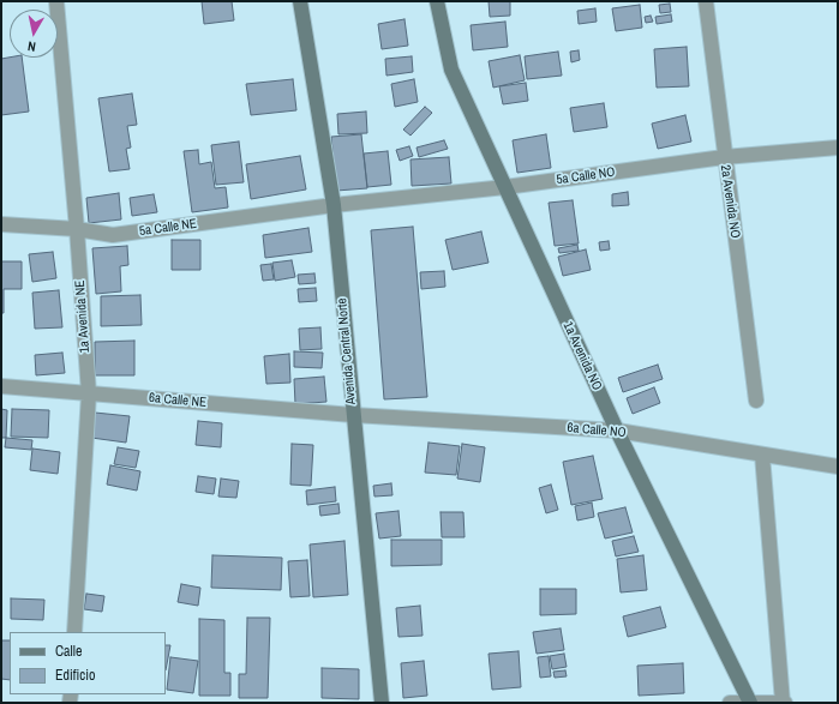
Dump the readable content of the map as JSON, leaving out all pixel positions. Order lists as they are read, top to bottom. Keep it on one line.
{"streets":{"street":["5a Calle NO","2a Avenida NO","5a Calle NE","1a Avenida NE","Avenida Central Norte","1a Avenida NO","6a Calle NE","6a Calle NO"]},"crossings":[["5a Calle NO","2a Avenida NO"],["5a Calle NO","5a Calle NE"],["5a Calle NO","Avenida Central Norte"],["5a Calle NO","1a Avenida NO"],["5a Calle NE","1a Avenida NE"],["5a Calle NE","Avenida Central Norte"],["1a Avenida NE","6a Calle NE"],["Avenida Central Norte","6a Calle NE"],["Avenida Central Norte","6a Calle NO"],["1a Avenida NO","6a Calle NO"],["6a Calle NE","6a Calle NO"]],"legend":["Calle","Edificio"],"north":"bottom"}
